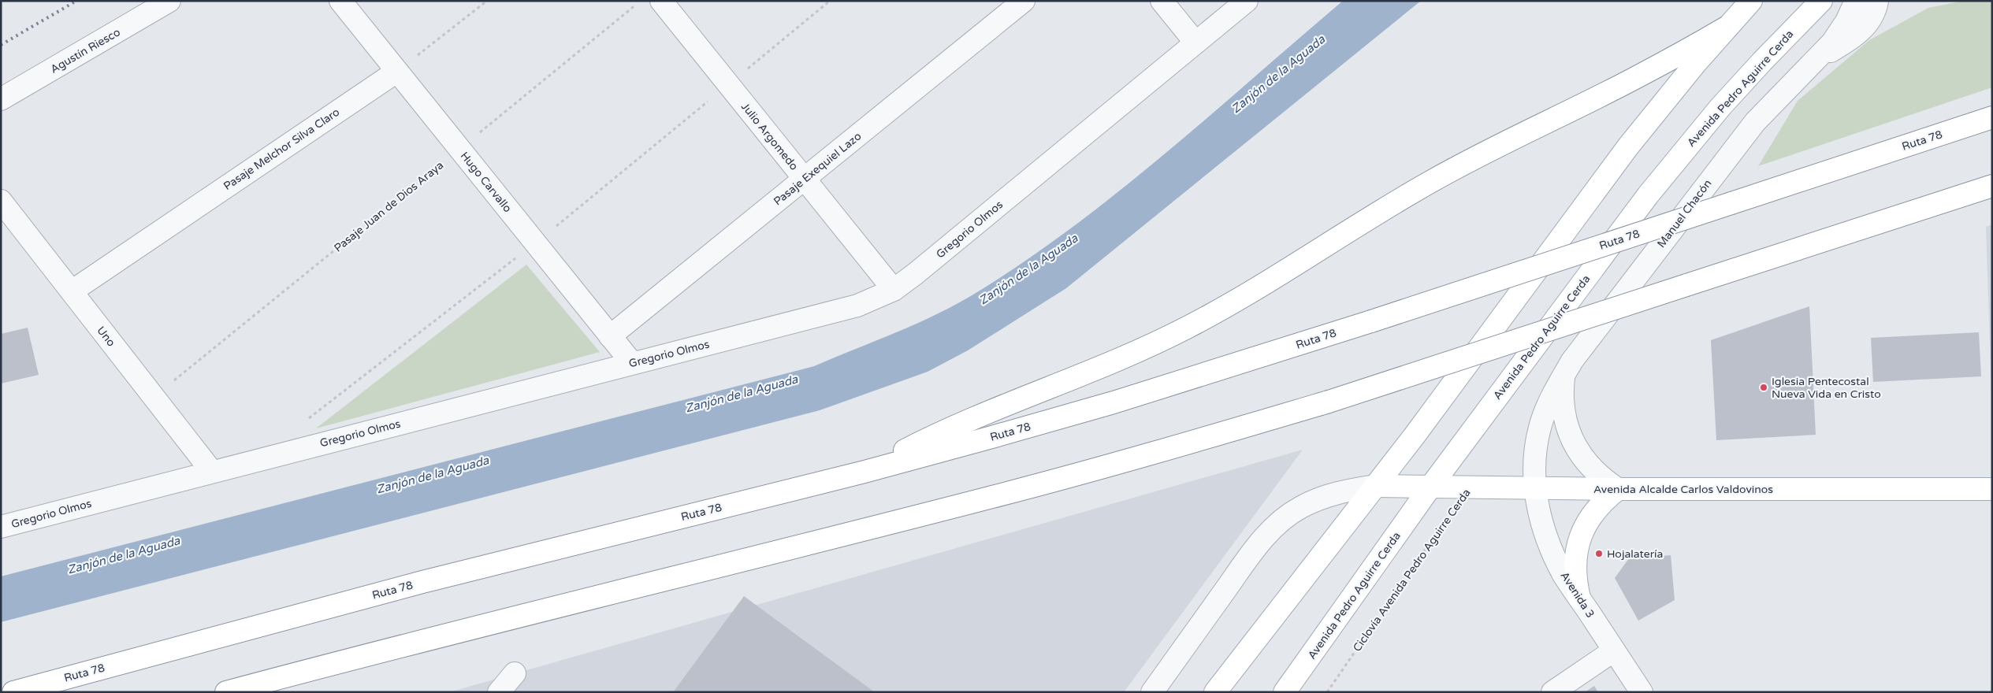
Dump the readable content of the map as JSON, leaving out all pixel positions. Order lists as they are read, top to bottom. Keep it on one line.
{"streets":{"main road":["Avenida Pedro Aguirre Cerda","Ruta 78","Avenida Alcalde Carlos Valdovinos"],"street":["Agustín Riesco","Julio Argomedo","Pasaje Melchor Silva Claro","Pasaje Exequiel Lazo","Hugo Carvallo","Manuel Chacón","Gregorio Olmos","Uno","Avenida 3"],"path":["Pasaje Juan de Dios Araya","Ciclovía Avenida Pedro Aguirre Cerda"]},"crossings":[["Avenida Pedro Aguirre Cerda","Avenida Alcalde Carlos Valdovinos"],["Julio Argomedo","Pasaje Exequiel Lazo"],["Julio Argomedo","Gregorio Olmos"],["Pasaje Melchor Silva Claro","Hugo Carvallo"],["Pasaje Melchor Silva Claro","Uno"],["Pasaje Exequiel Lazo","Hugo Carvallo"],["Hugo Carvallo","Pasaje Juan de Dios Araya"],["Hugo Carvallo","Gregorio Olmos"],["Pasaje Juan de Dios Araya","Uno"],["Manuel Chacón","Avenida Alcalde Carlos Valdovinos"],["Manuel Chacón","Avenida 3"],["Gregorio Olmos","Uno"],["Avenida Alcalde Carlos Valdovinos","Ciclovía Avenida Pedro Aguirre Cerda"],["Avenida Alcalde Carlos Valdovinos","Avenida 3"]],"water":["Zanjón de la Aguada"],"places":["Iglesia Pentecostal Nueva Vida en Cristo","Hojalatería"]}
